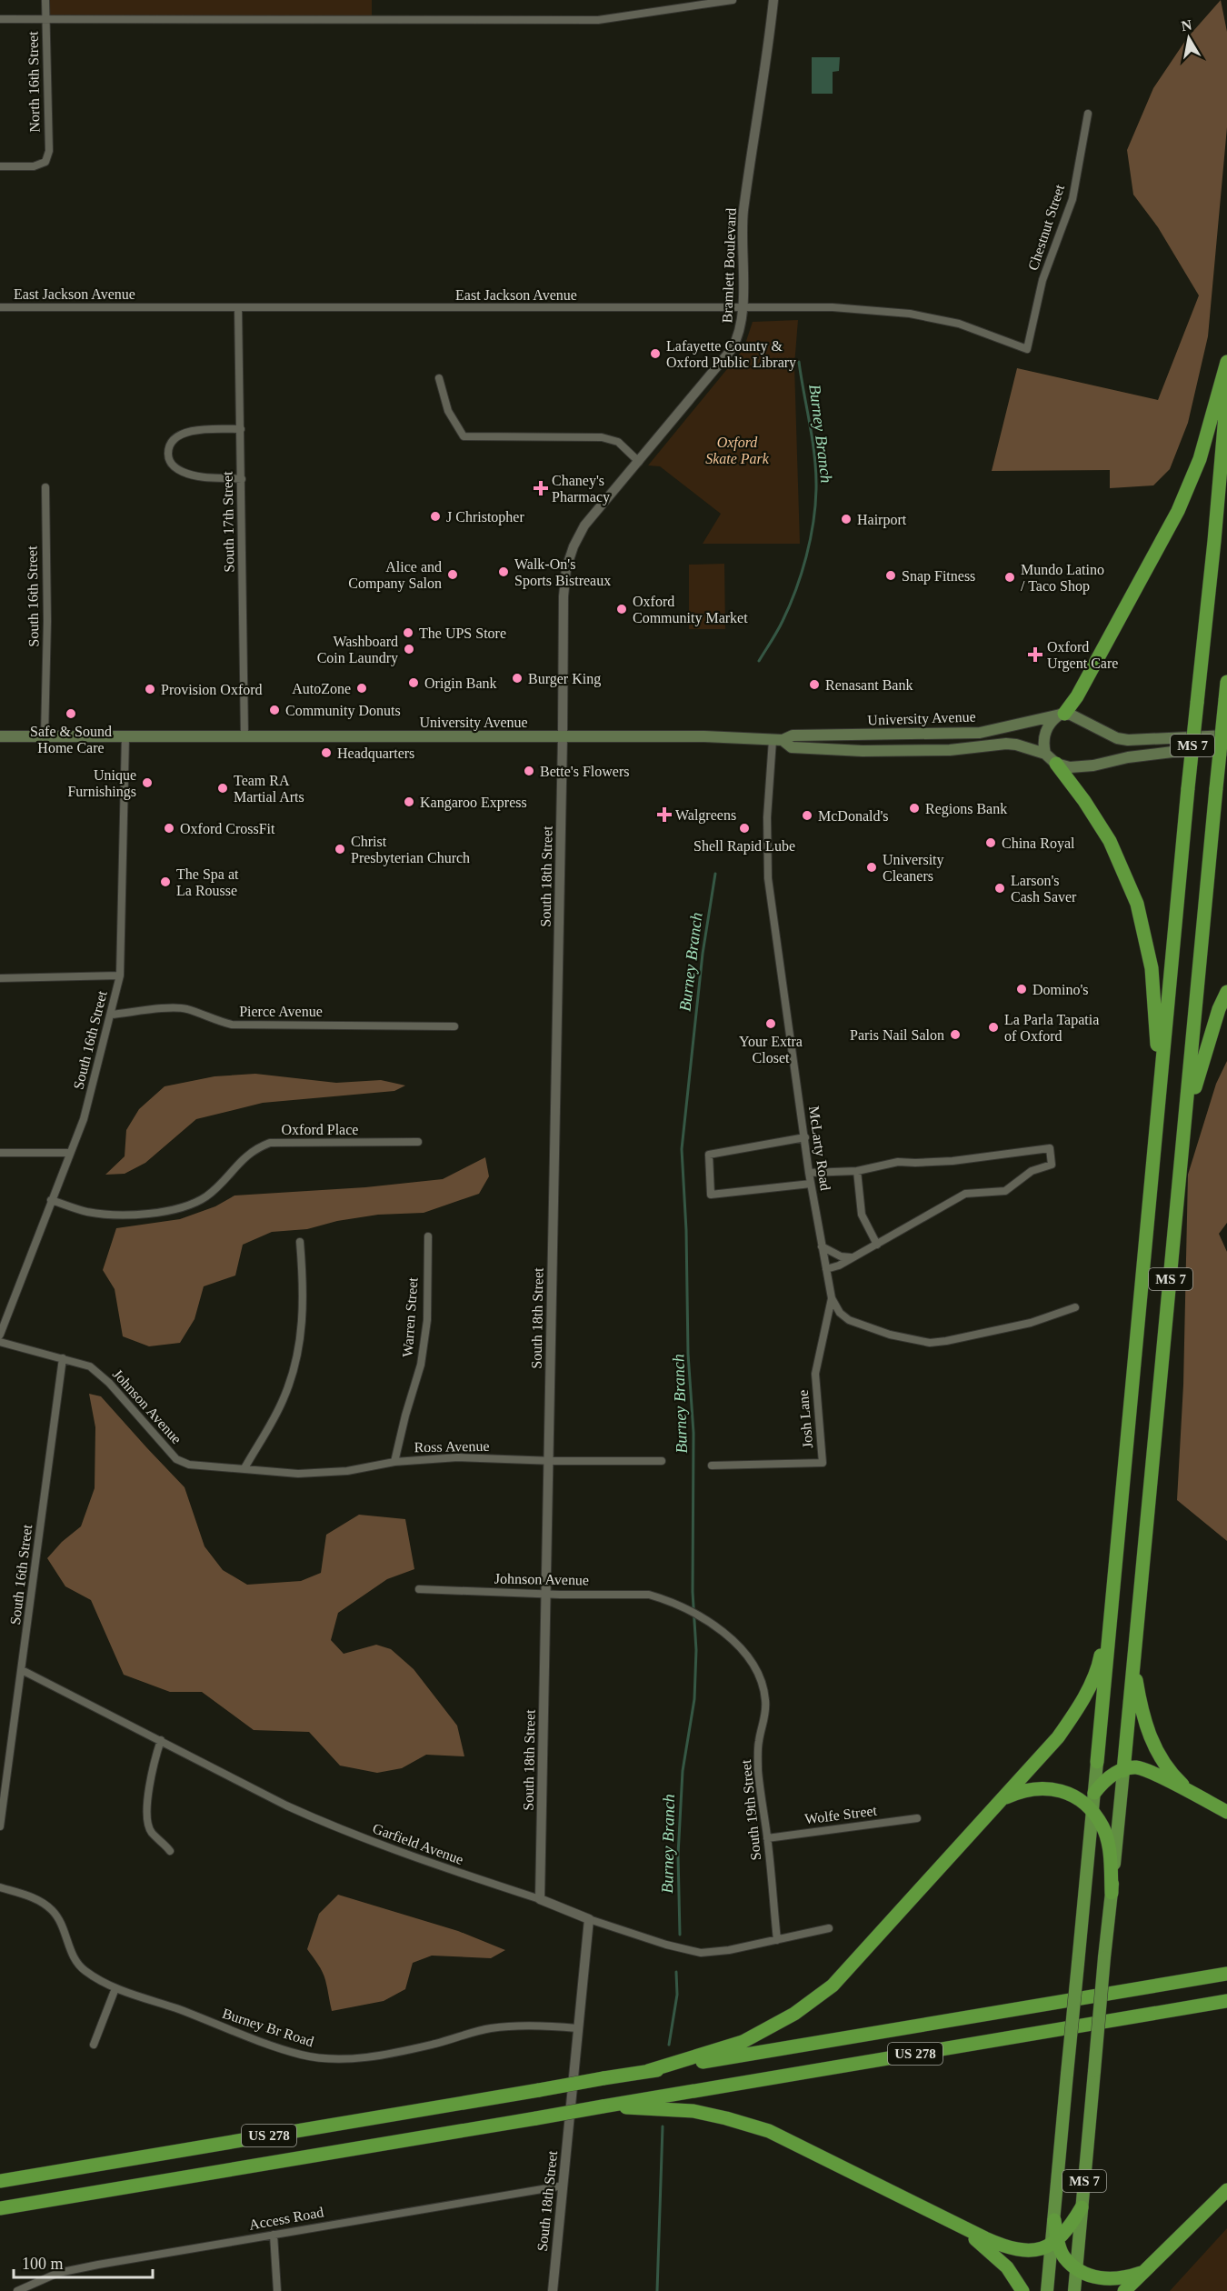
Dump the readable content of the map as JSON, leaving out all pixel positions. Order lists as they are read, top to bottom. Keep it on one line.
{"streets":{"highway":["MS 7","US 278"],"main road":["University Avenue"],"street":["North 16th Street","Chestnut Street","Bramlett Boulevard","East Jackson Avenue","South 17th Street","South 16th Street","South 18th Street","Pierce Avenue","Oxford Place","McLarty Road","Warren Street","Johnson Avenue","Josh Lane","Ross Avenue","South 19th Street","Wolfe Street","Garfield Avenue","Burney Br Road","Access Road"]},"crossings":[["Chestnut Street","East Jackson Avenue"],["Bramlett Boulevard","East Jackson Avenue"],["Bramlett Boulevard","University Avenue"],["Bramlett Boulevard","South 18th Street"],["East Jackson Avenue","South 17th Street"],["South 17th Street","University Avenue"],["South 16th Street","University Avenue"],["South 16th Street","Pierce Avenue"],["South 16th Street","Oxford Place"],["South 16th Street","Johnson Avenue"],["South 16th Street","Garfield Avenue"],["University Avenue","South 18th Street"],["University Avenue","McLarty Road"],["South 18th Street","Johnson Avenue"],["South 18th Street","Ross Avenue"],["South 18th Street","Garfield Avenue"],["South 18th Street","Burney Br Road"],["South 18th Street","Access Road"],["McLarty Road","Josh Lane"],["Warren Street","Ross Avenue"],["Johnson Avenue","Ross Avenue"],["Johnson Avenue","South 19th Street"],["South 19th Street","Wolfe Street"],["South 19th Street","Garfield Avenue"]],"water":["Burney Branch"],"parks":["Oxford Skate Park"],"places":{"other":["Lafayette County & Oxford Public Library","J Christopher","Hairport","Walk-On's Sports Bistreaux","Alice and Company Salon","Snap Fitness","Mundo Latino / Taco Shop","Oxford Community Market","The UPS Store","Washboard Coin Laundry","Burger King","Origin Bank","Renasant Bank","AutoZone","Provision Oxford","Community Donuts","Safe & Sound Home Care","Headquarters","Bette's Flowers","Unique Furnishings","Team RA Martial Arts","Kangaroo Express","Regions Bank","McDonald's","Oxford CrossFit","Shell Rapid Lube","China Royal","Christ Presbyterian Church","University Cleaners","The Spa at La Rousse","Larson's Cash Saver","Domino's","Your Extra Closet","La Parla Tapatia of Oxford","Paris Nail Salon"],"health":["Chaney's Pharmacy","Oxford Urgent Care","Walgreens"]},"scale_bar":"100 m","north":"top"}
